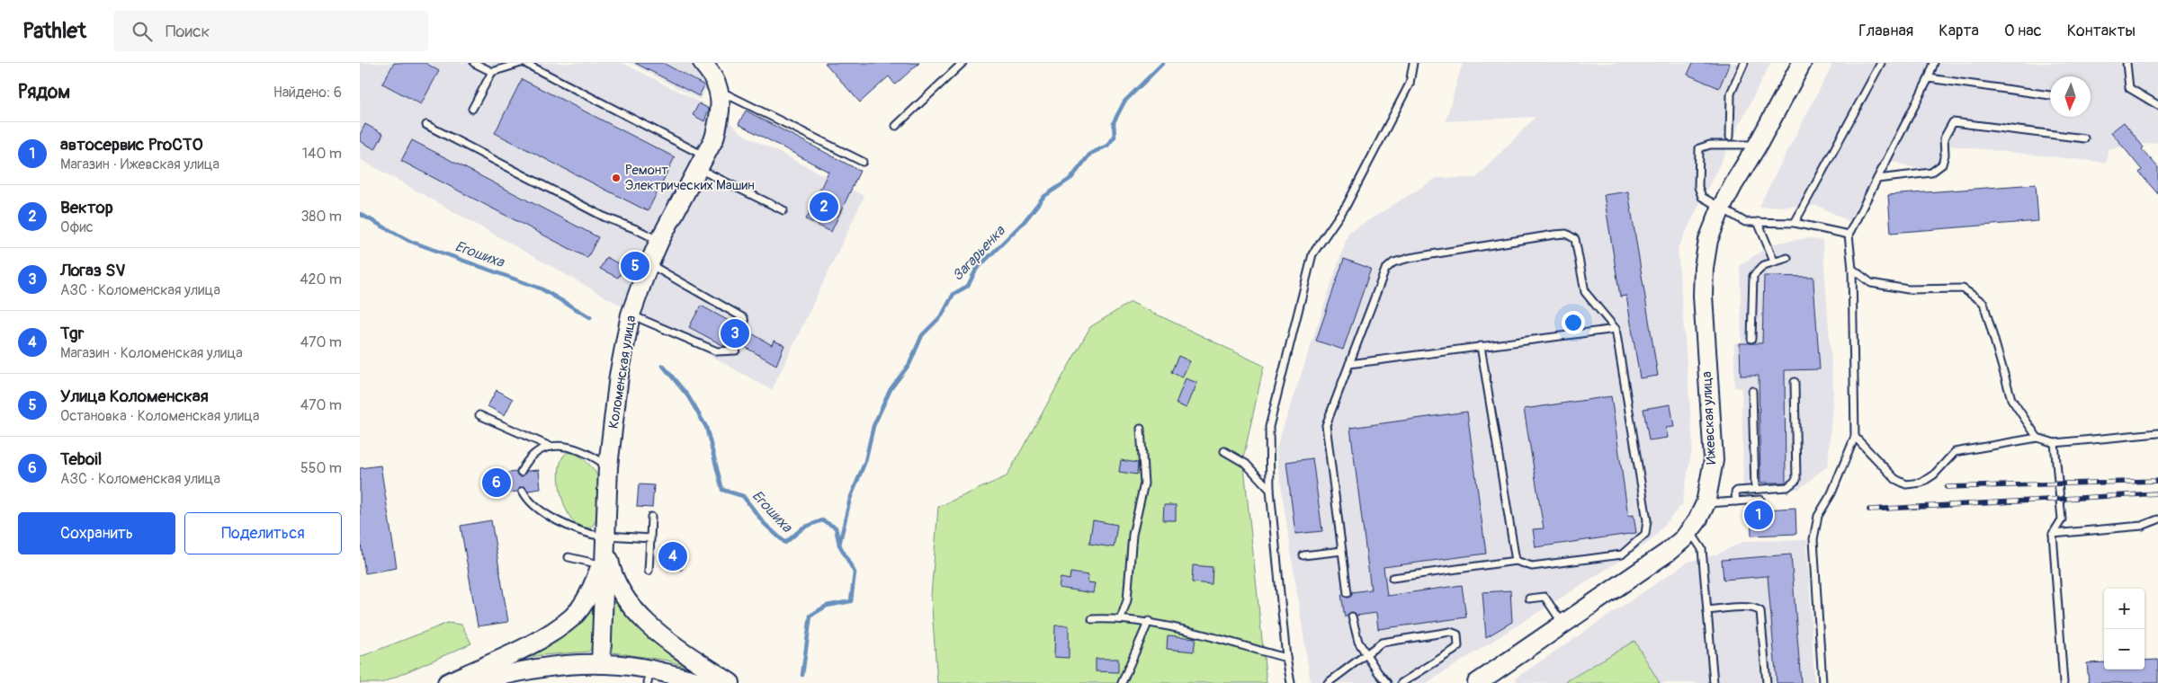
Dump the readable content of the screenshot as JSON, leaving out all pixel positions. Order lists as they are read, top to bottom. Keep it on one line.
{"streets":{"street":["Коломенская улица","Ижевская улица"]},"water":["Загарьенка","Егошиха"],"places":["Ремонт Электрических Машин"],"north":"bottom","page":{"header":"Pathlet","search":"Поиск","nav":["Главная","Карта","О нас","Контакты"],"heading":["Рядом","Найдено: 6"],"list":[{"mark":"1","name":"автосервис ProСТО","note":"Магазин · Ижевская улица","value":"140 m"},{"mark":"2","name":"Вектор","note":"Офис","value":"380 m"},{"mark":"3","name":"Логаз SV","note":"АЗС · Коломенская улица","value":"420 m"},{"mark":"4","name":"Tgr","note":"Магазин · Коломенская улица","value":"470 m"},{"mark":"5","name":"Улица Коломенская","note":"Остановка · Коломенская улица","value":"470 m"},{"mark":"6","name":"Teboil","note":"АЗС · Коломенская улица","value":"550 m"}],"pins":["2","5","3","6","1","4"],"buttons":["Сохранить","Поделиться"],"map_buttons":["+","−"]}}
